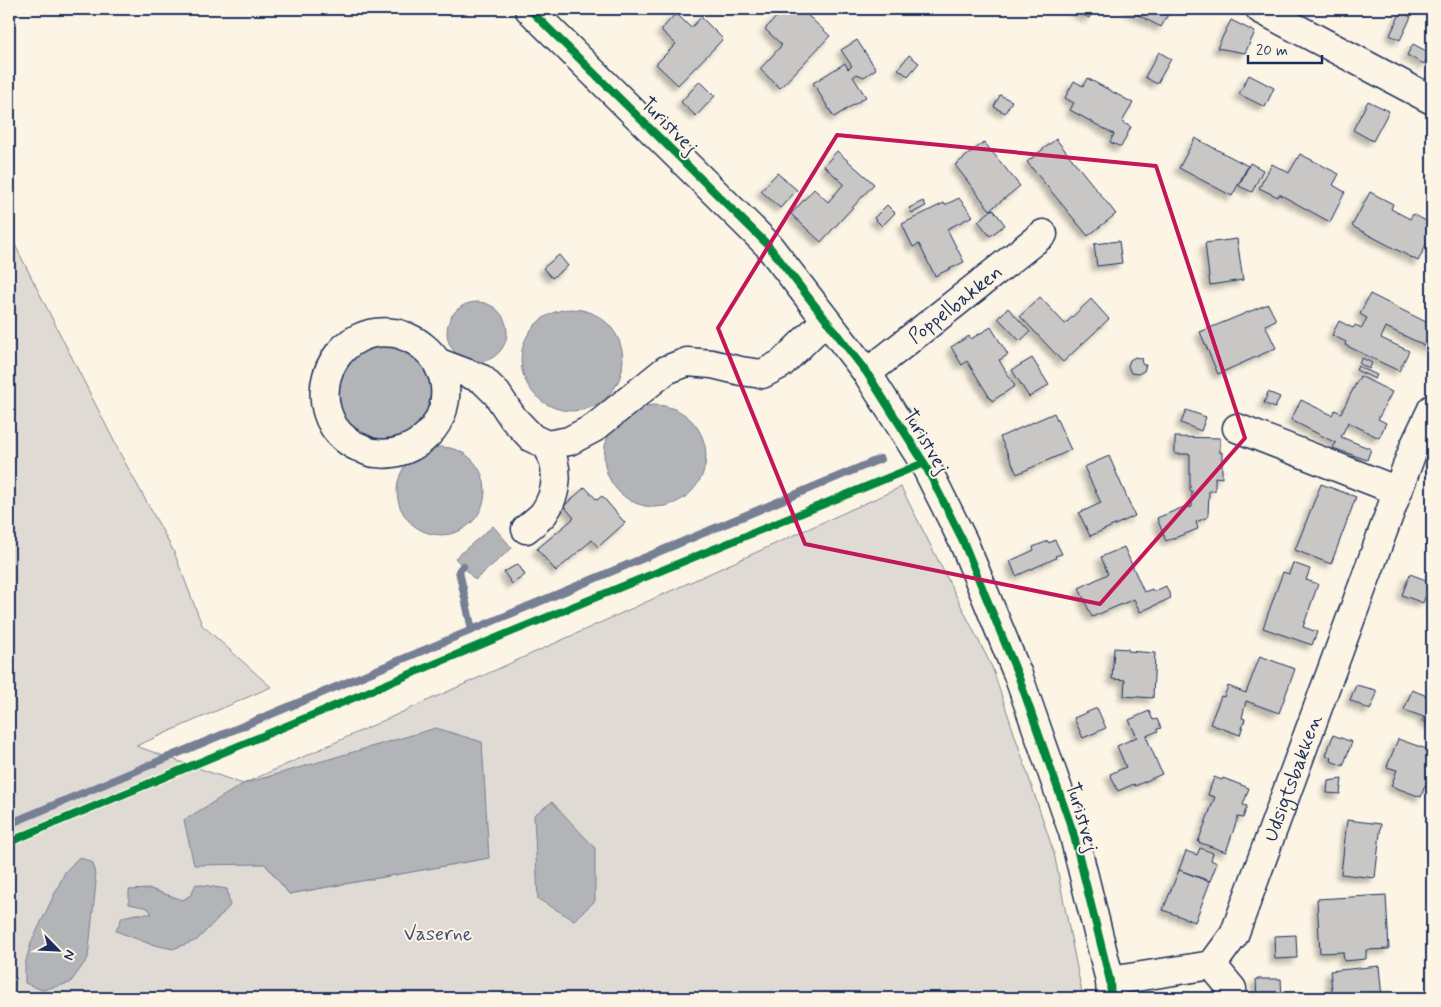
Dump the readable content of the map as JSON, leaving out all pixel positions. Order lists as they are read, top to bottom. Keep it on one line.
{"streets":{"street":["Turistvej","Poppelbakken","Udsigtsbakken"]},"crossings":[["Turistvej","Poppelbakken"]],"parks":["Vaserne"],"scale_bar":"20 m","north":"bottom right"}
